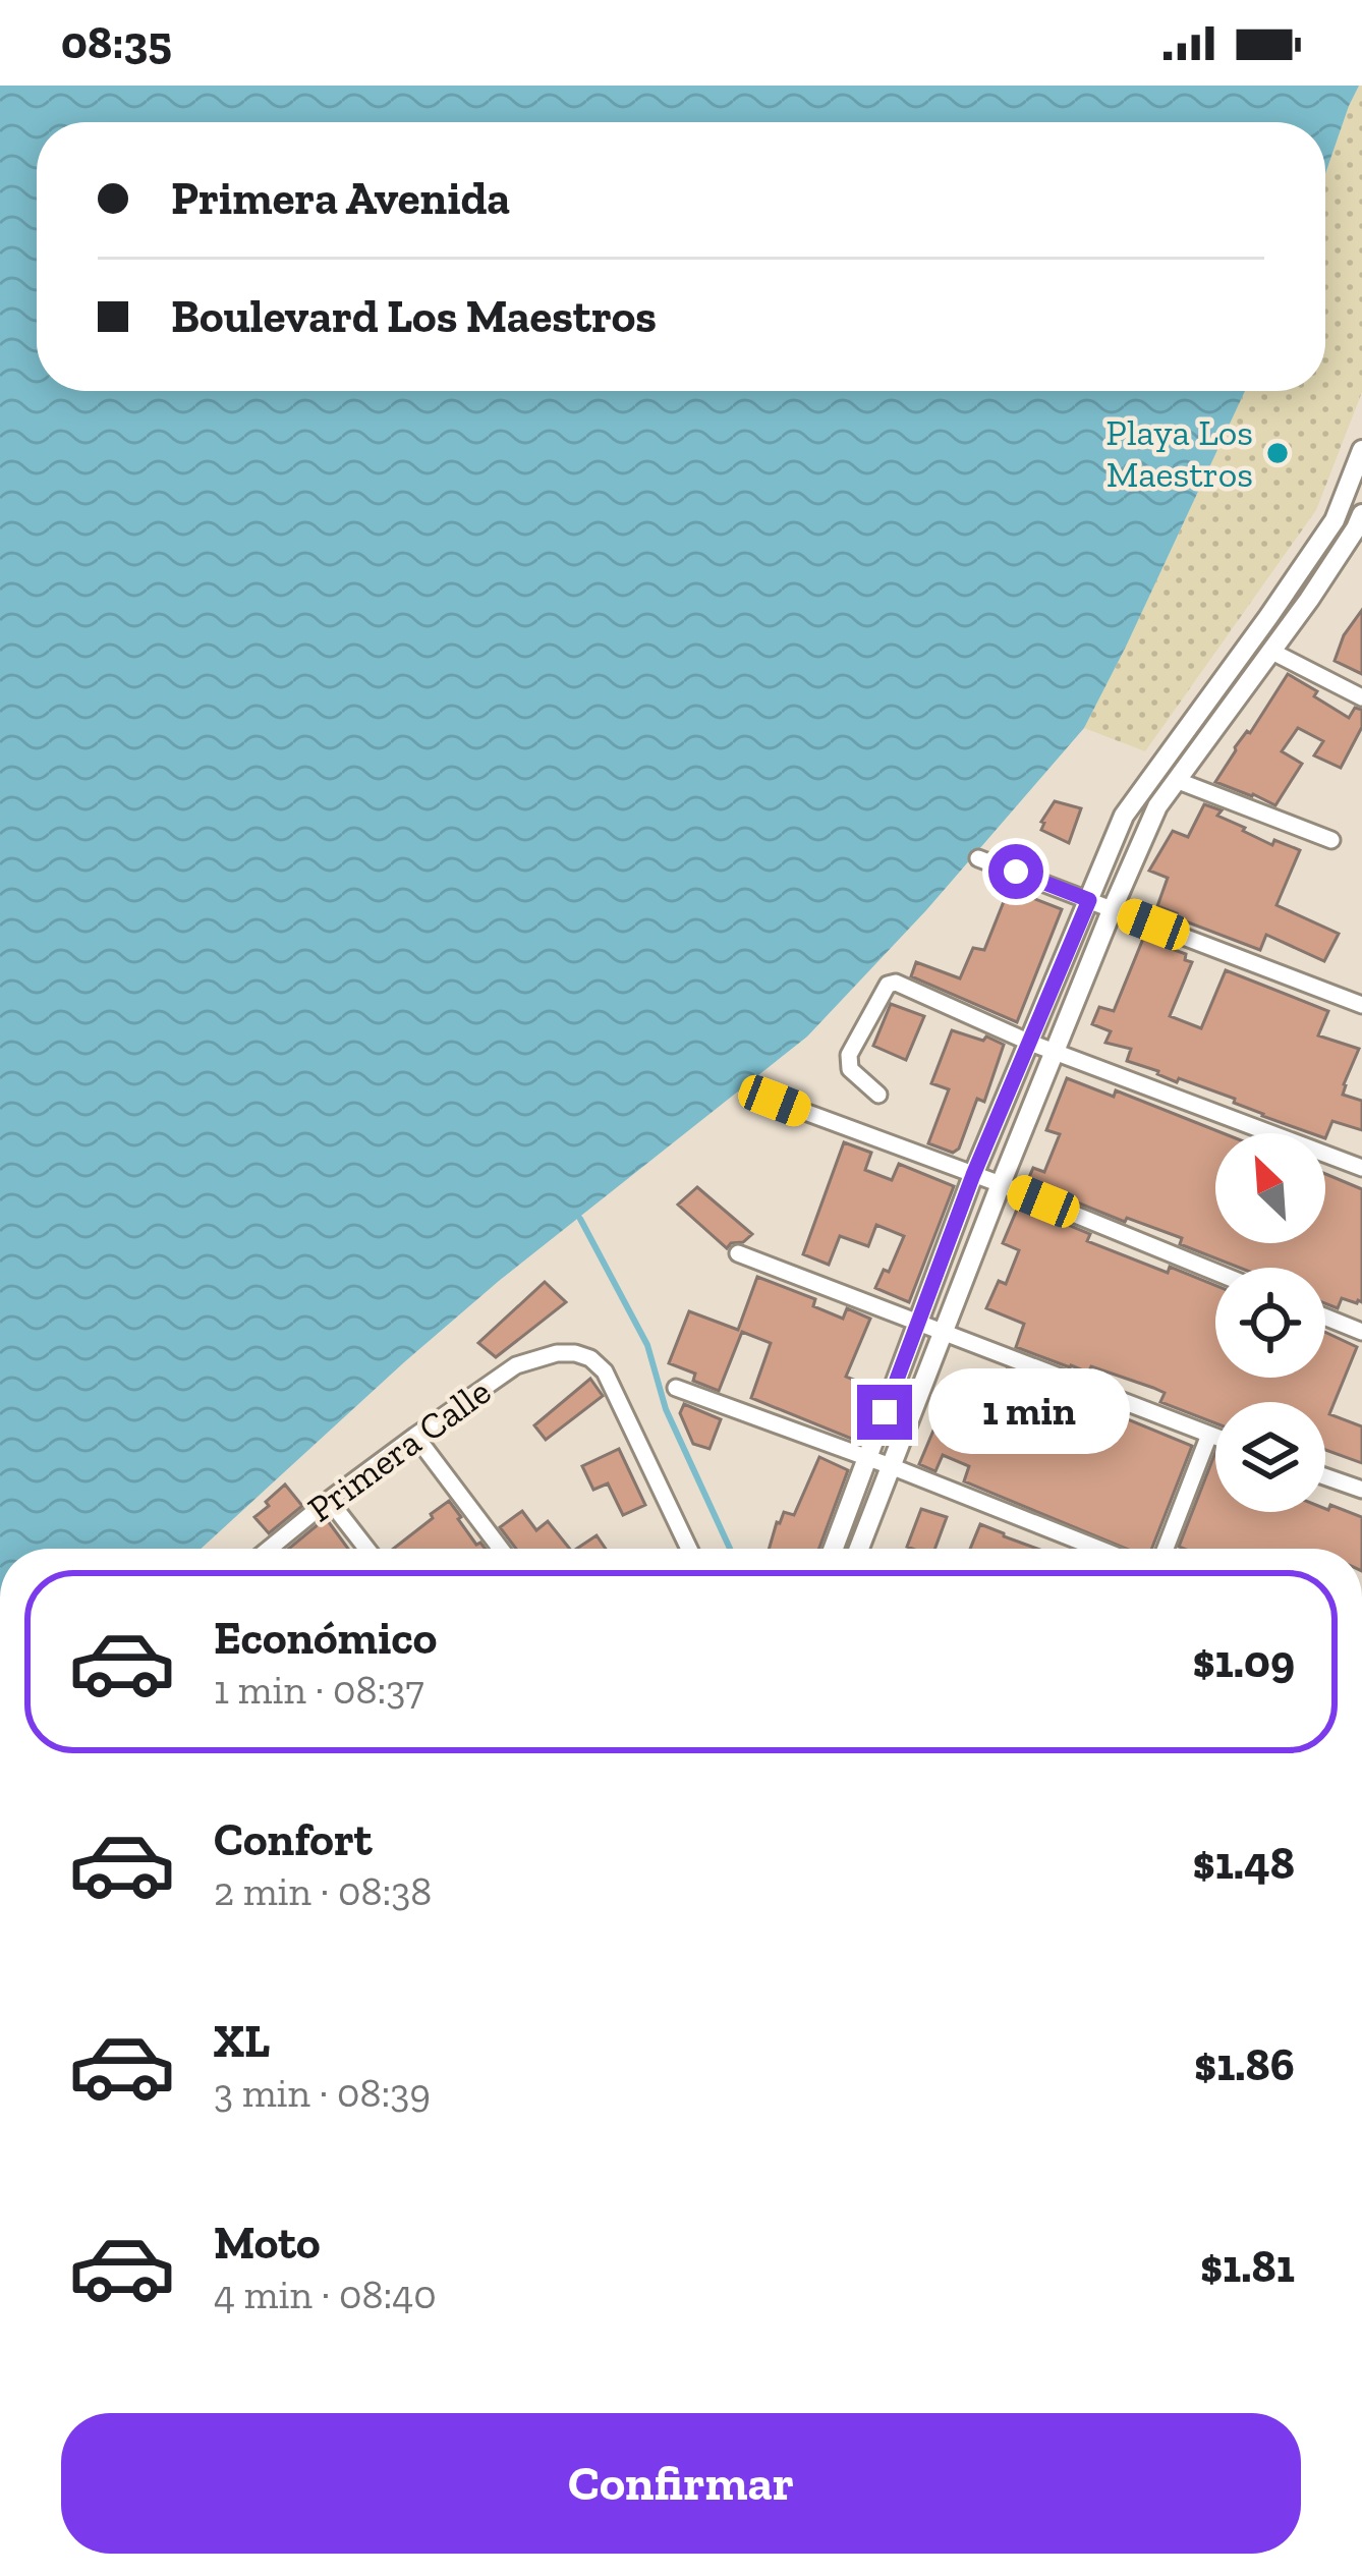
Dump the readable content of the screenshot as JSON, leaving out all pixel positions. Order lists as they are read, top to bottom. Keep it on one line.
{"streets":{"street":["Primera Calle"]},"places":["Playa Los Maestros"],"north":"top left","page":{"status":"08:35","banner":["Primera Avenida","Boulevard Los Maestros"],"bubble":"1 min","list":[{"name":"Económico","note":"1 min · 08:37","value":"$1.09"},{"name":"Confort","note":"2 min · 08:38","value":"$1.48"},{"name":"XL","note":"3 min · 08:39","value":"$1.86"},{"name":"Moto","note":"4 min · 08:40","value":"$1.81"}],"buttons":"Confirmar"}}
